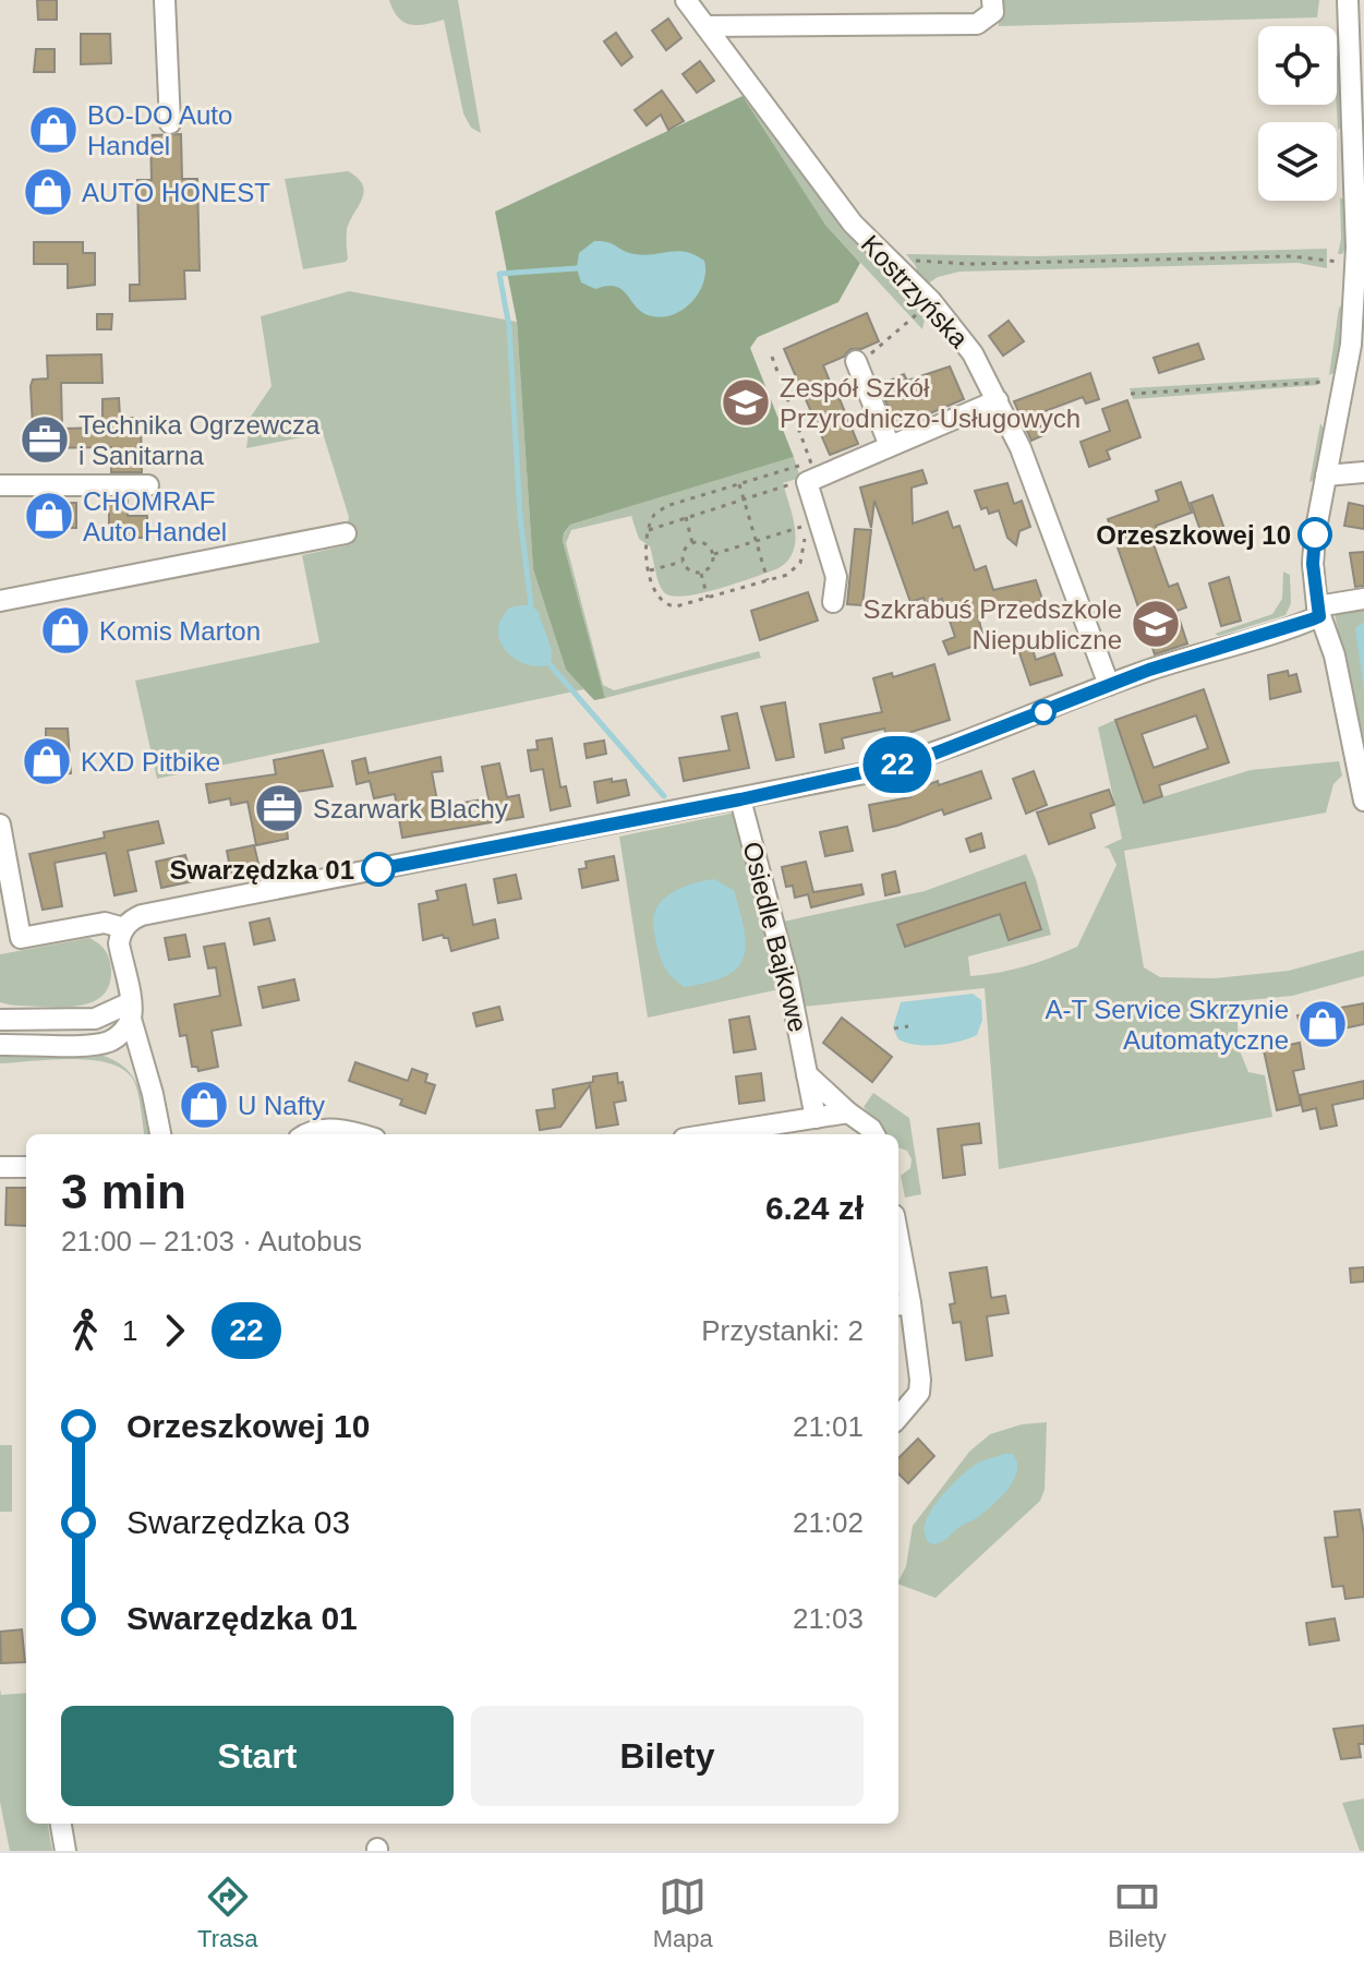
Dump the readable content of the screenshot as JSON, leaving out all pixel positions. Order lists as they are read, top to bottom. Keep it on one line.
{"streets":{"street":["Kostrzyńska","Osiedle Bajkowe"]},"places":{"shop":["BO-DO Auto Handel","AUTO HONEST","CHOMRAF Auto Handel","Komis Marton","KXD Pitbike","A-T Service Skrzynie Automatyczne","U Nafty"],"school or university":["Zespół Szkół Przyrodniczo-Usługowych","Szkrabuś Przedszkole Niepubliczne"],"office":["Technika Ogrzewcza i Sanitarna","Szarwark Blachy"],"other":["Orzeszkowej 10","Swarzędzka 01"]},"lines":["bus line 22"],"page":{"on_map":"22","heading":["3 min","21:00 – 21:03 · Autobus","6.24 zł"],"legs":["1","22","Przystanki: 2"],"list":[{"name":"Orzeszkowej 10","value":"21:01"},{"name":"Swarzędzka 03","value":"21:02"},{"name":"Swarzędzka 01","value":"21:03"}],"buttons":["Start","Bilety"],"tabs":["Trasa","Mapa","Bilety"]}}
